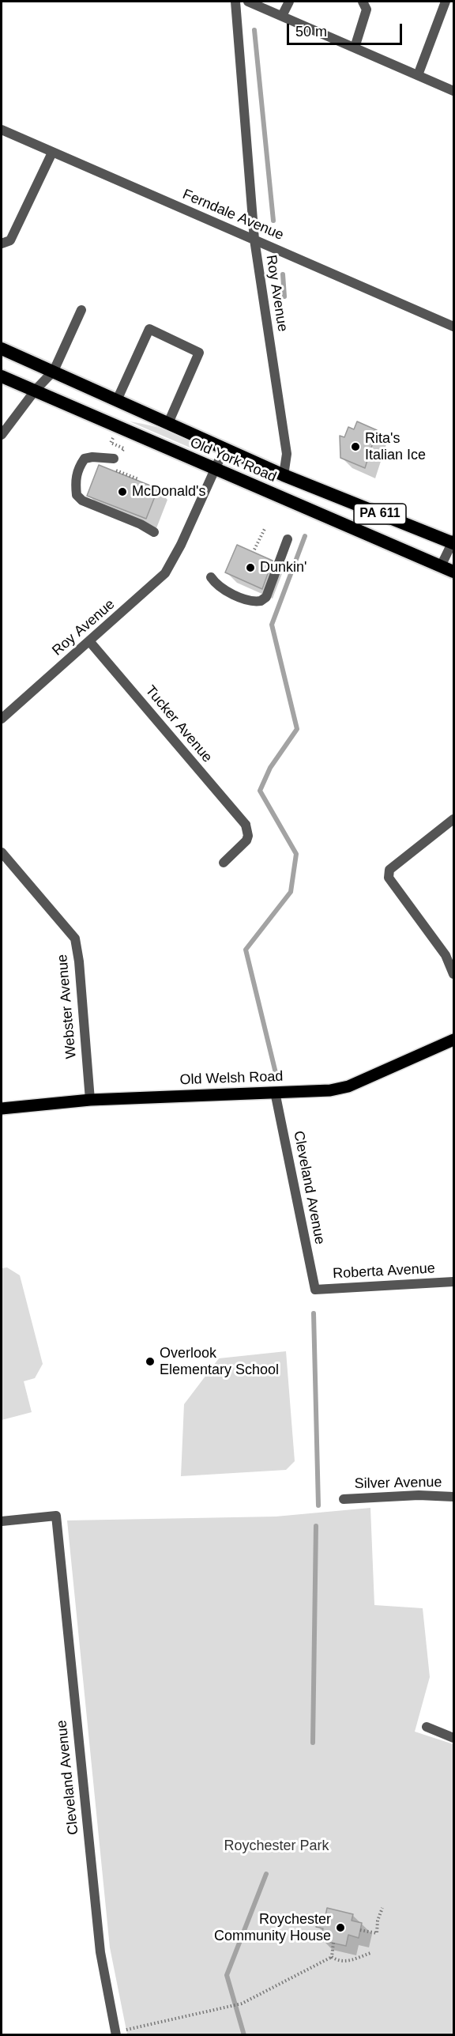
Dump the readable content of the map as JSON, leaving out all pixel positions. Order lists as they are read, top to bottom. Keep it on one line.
{"streets":{"highway":["Old York Road","PA 611"],"main road":["Old Welsh Road"],"street":["Ferndale Avenue","Roy Avenue","Tucker Avenue","Webster Avenue","Cleveland Avenue","Roberta Avenue","Silver Avenue"]},"crossings":[["Ferndale Avenue","Roy Avenue"],["Roy Avenue","Old York Road"],["Roy Avenue","Tucker Avenue"],["Webster Avenue","Old Welsh Road"],["Old Welsh Road","Cleveland Avenue"],["Cleveland Avenue","Roberta Avenue"]],"parks":["Roychester Park"],"places":["Rita's Italian Ice","McDonald's","Dunkin'","Overlook Elementary School","Roychester Community House"],"scale_bar":"50 m"}
